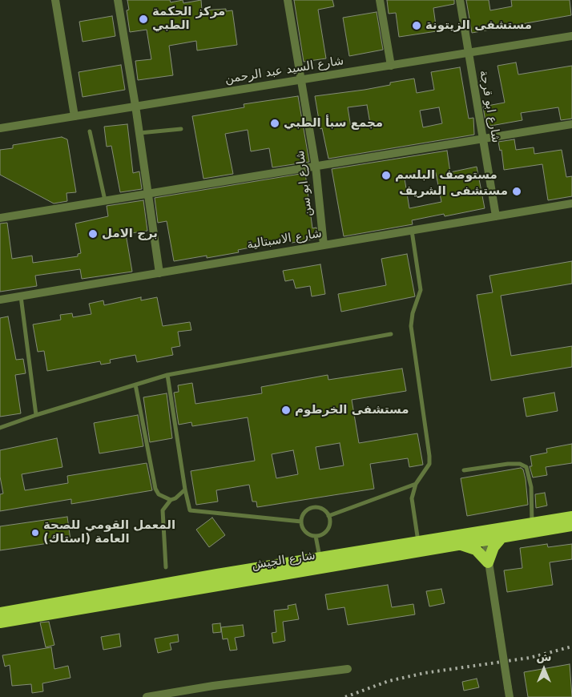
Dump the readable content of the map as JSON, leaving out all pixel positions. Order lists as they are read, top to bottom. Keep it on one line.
{"streets":{"highway":["شارع الجيش"],"street":["شارع السيد عبد الرحمن","شارع ابو قرجة","شارع ابو سن","شارع الاسبتالية"]},"crossings":[["شارع السيد عبد الرحمن","شارع ابو قرجة"],["شارع السيد عبد الرحمن","شارع ابو سن"],["شارع ابو قرجة","شارع الاسبتالية"],["شارع ابو سن","شارع الاسبتالية"]],"places":["مركز الحكمة الطبي","مستشفى الزيتونة","مجمع سبأ الطبي","مستوصف البلسم","مستشفى الشريف","برج الامل","مستشفى الخرطوم","المعمل القومي للصحة العامة (استاك)"],"north":"top"}
